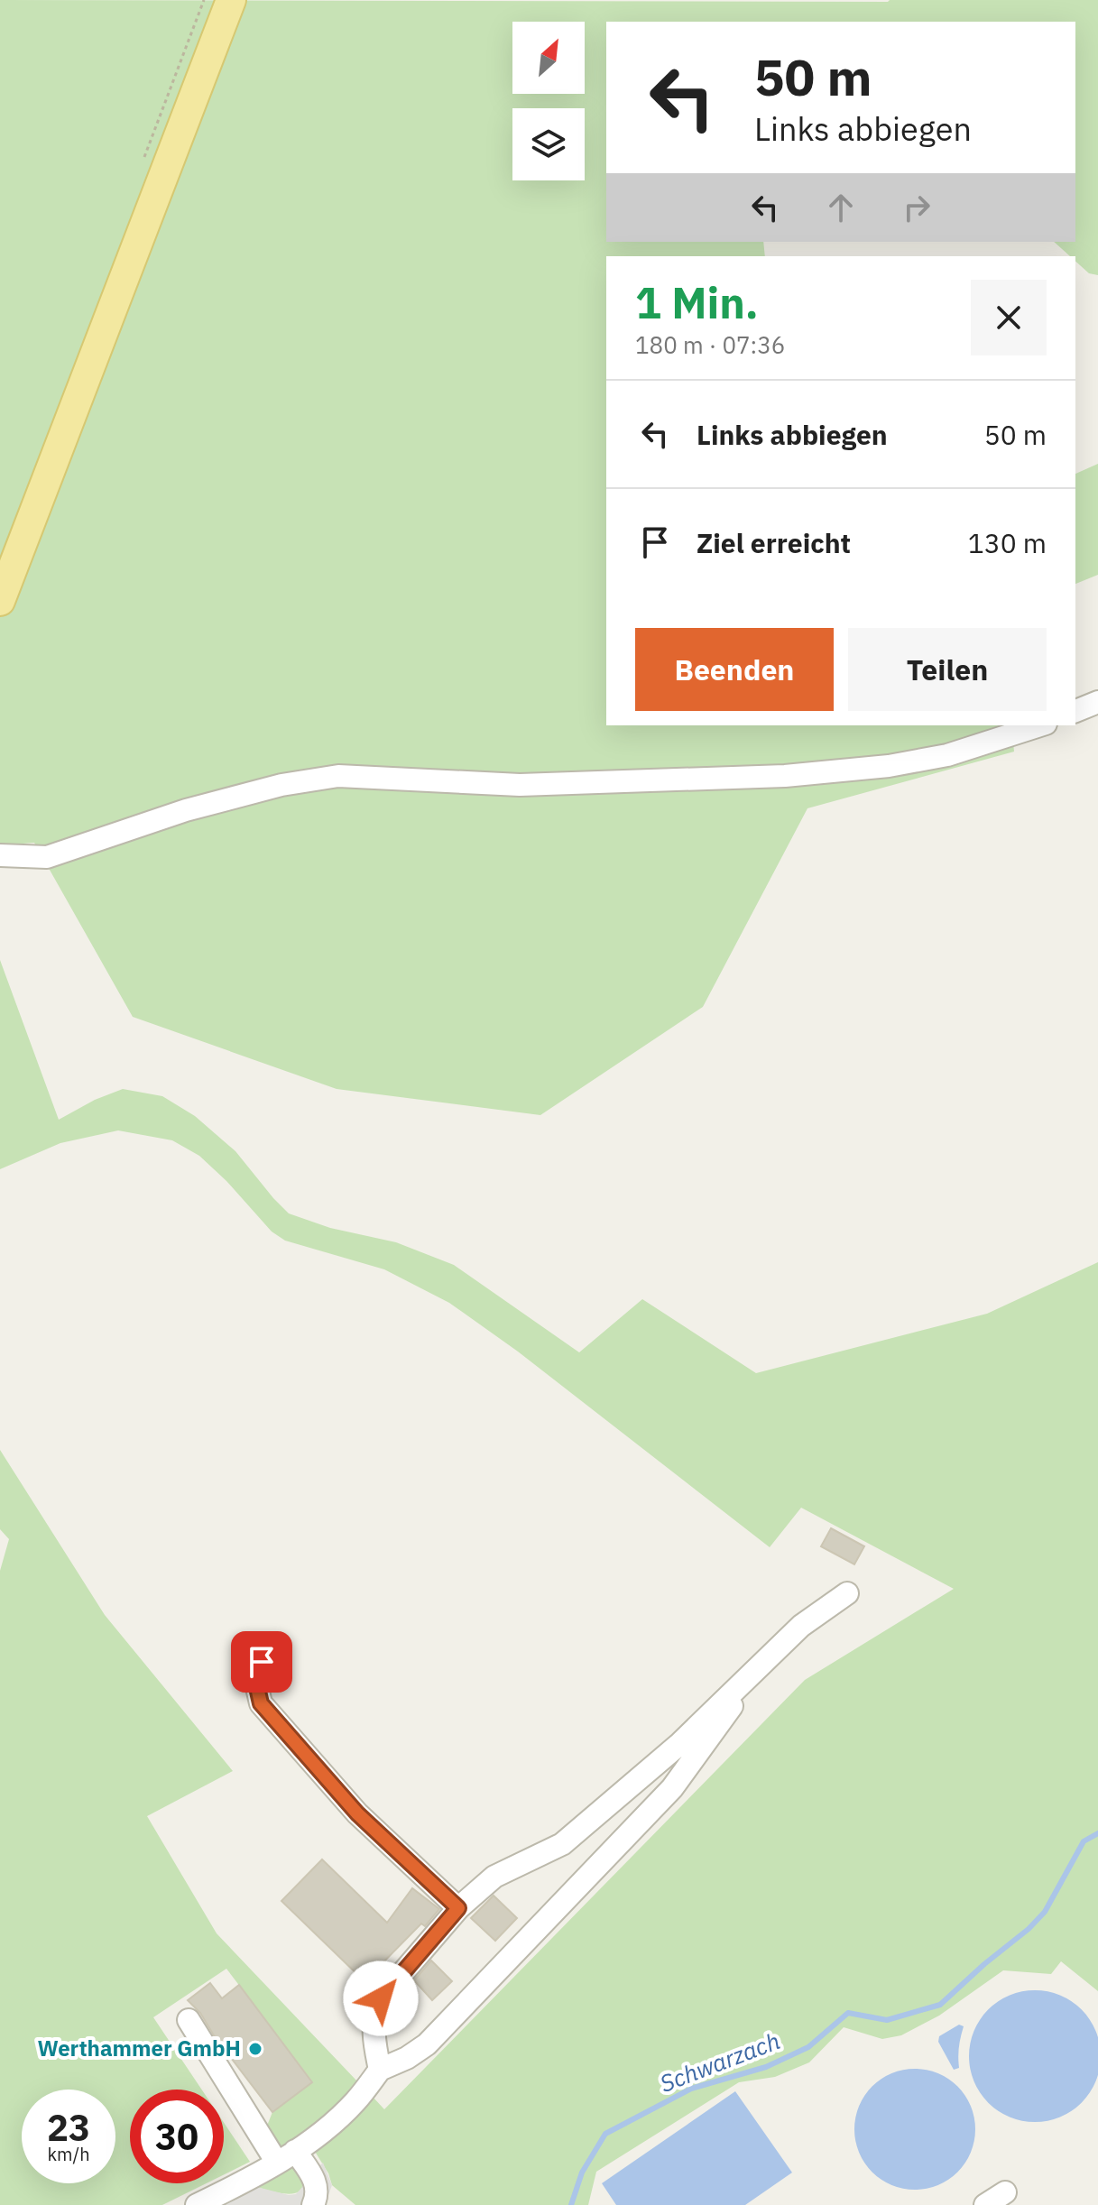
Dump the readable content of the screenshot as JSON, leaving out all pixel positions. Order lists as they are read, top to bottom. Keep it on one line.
{"water":["Schwarzach"],"places":["Werthammer GmbH"],"north":"top right","page":{"turn":["50 m","Links abbiegen"],"heading":["1 Min.","180 m · 07:36"],"list":[{"name":"Links abbiegen","value":"50 m"},{"name":"Ziel erreicht","value":"130 m"}],"buttons":["Beenden","Teilen"],"speed":"23 km/h","limit":"30"}}
